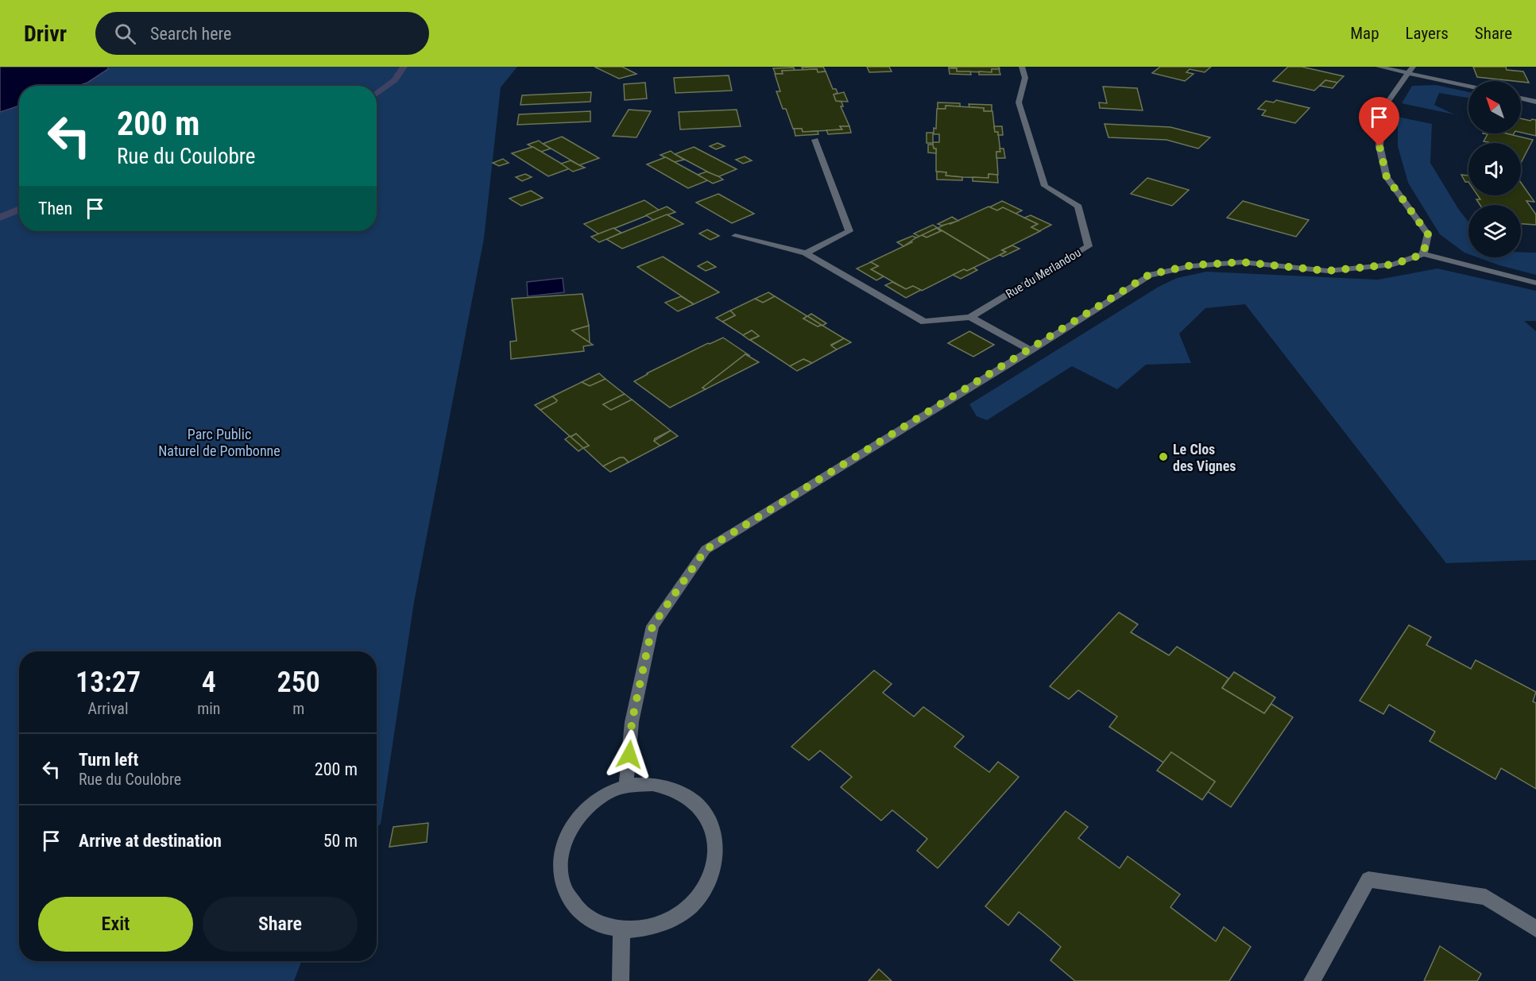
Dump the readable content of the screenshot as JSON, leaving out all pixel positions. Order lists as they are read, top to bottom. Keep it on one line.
{"streets":{"street":["Rue du Merlandou"]},"parks":["Parc Public Naturel de Pombonne"],"places":["Le Clos des Vignes"],"north":"top left","page":{"header":"Drivr","search":"Search here","nav":["Map","Layers","Share"],"turn":["200 m","Rue du Coulobre"],"then":"Then","eta":["13:27","Arrival","4","min","250","m"],"list":[{"name":"Turn left","note":"Rue du Coulobre","value":"200 m"},{"name":"Arrive at destination","value":"50 m"}],"buttons":["Exit","Share"]}}
